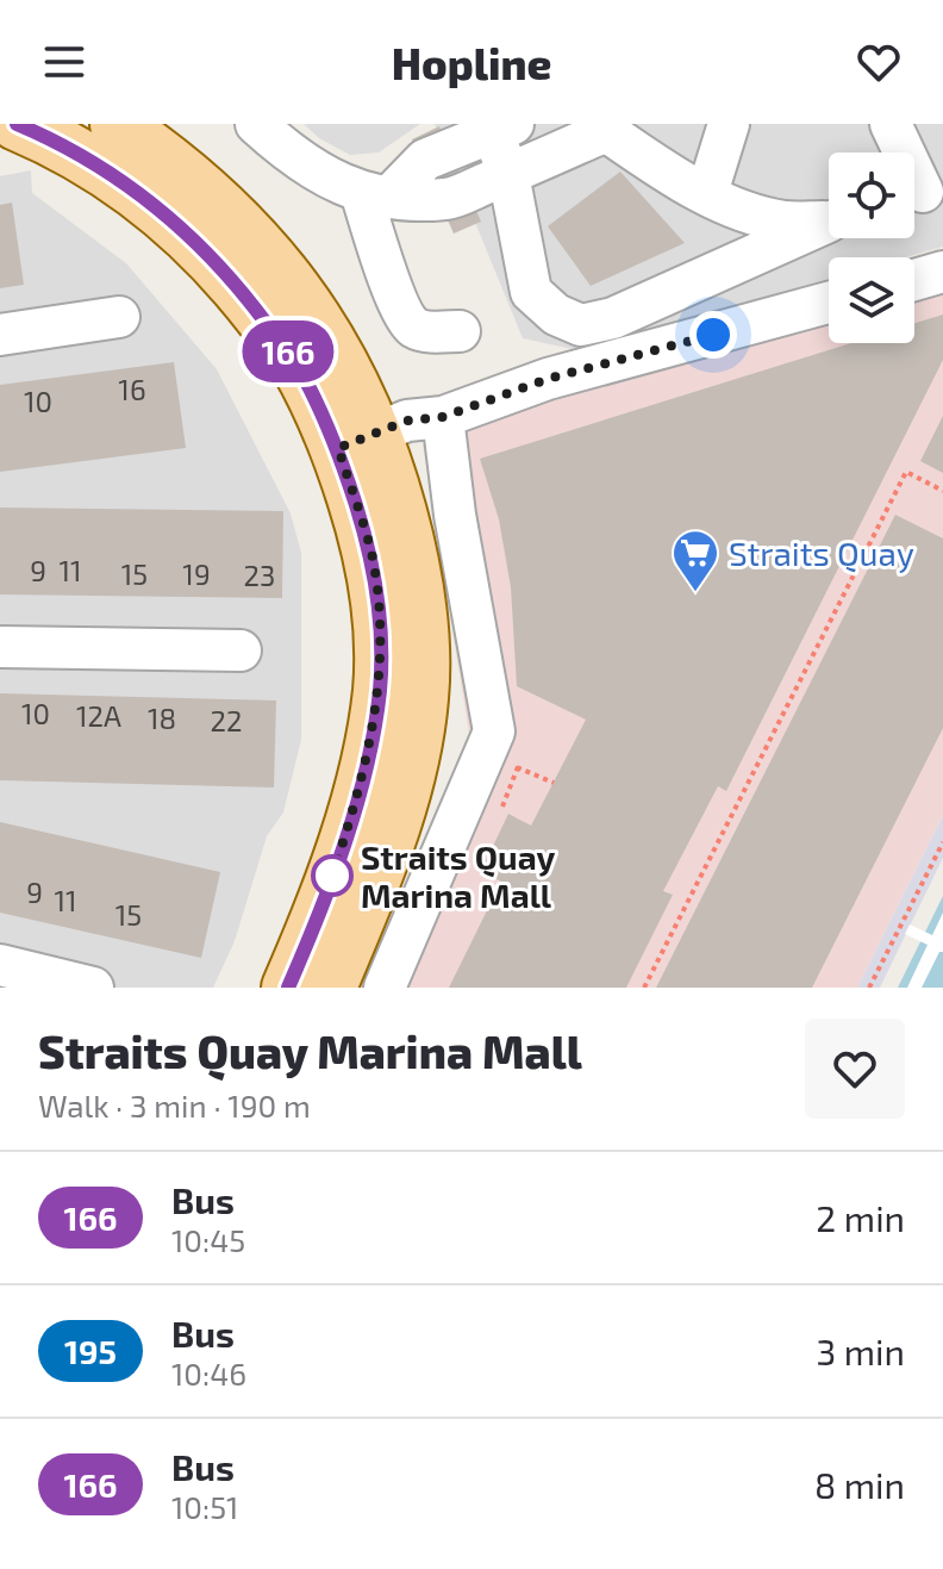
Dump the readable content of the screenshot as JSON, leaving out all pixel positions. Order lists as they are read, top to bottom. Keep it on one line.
{"places":{"supermarket":["Straits Quay"],"other":["Straits Quay Marina Mall"]},"lines":["bus line 166"],"house_numbers":["16","10","9","11","15","19","23","10","12A","18","22","9","11","15"],"page":{"header":"Hopline","on_map":"166","heading":["Straits Quay Marina Mall","Walk · 3 min · 190 m"],"list":[{"mark":"166","name":"Bus","note":"10:45","value":"2 min"},{"mark":"195","name":"Bus","note":"10:46","value":"3 min"},{"mark":"166","name":"Bus","note":"10:51","value":"8 min"}]}}
